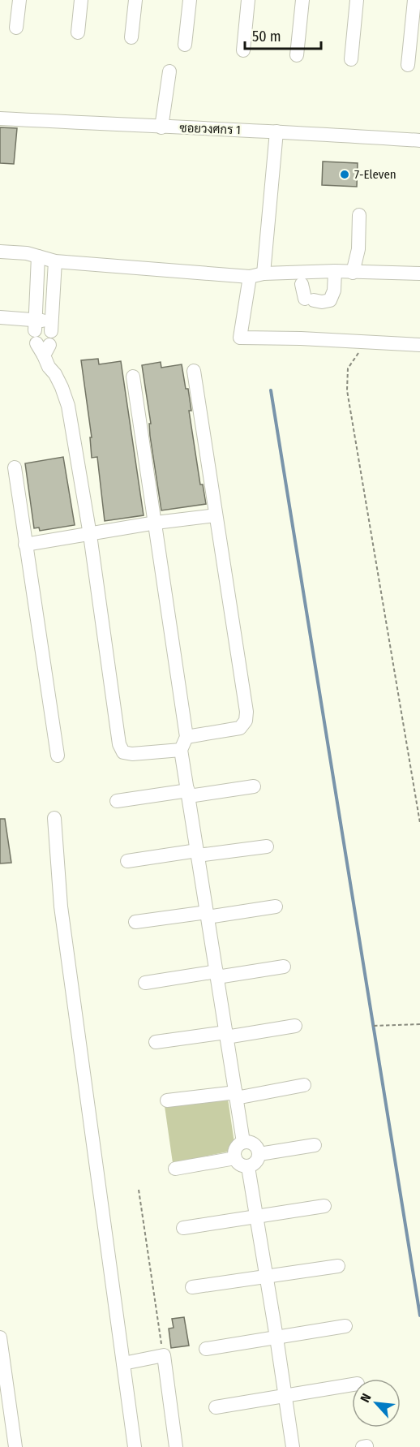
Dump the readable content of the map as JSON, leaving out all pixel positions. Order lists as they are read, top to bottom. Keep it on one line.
{"streets":{"street":["ซอยวงศกร 1"]},"places":["7-Eleven"],"scale_bar":"50 m","north":"top left"}
